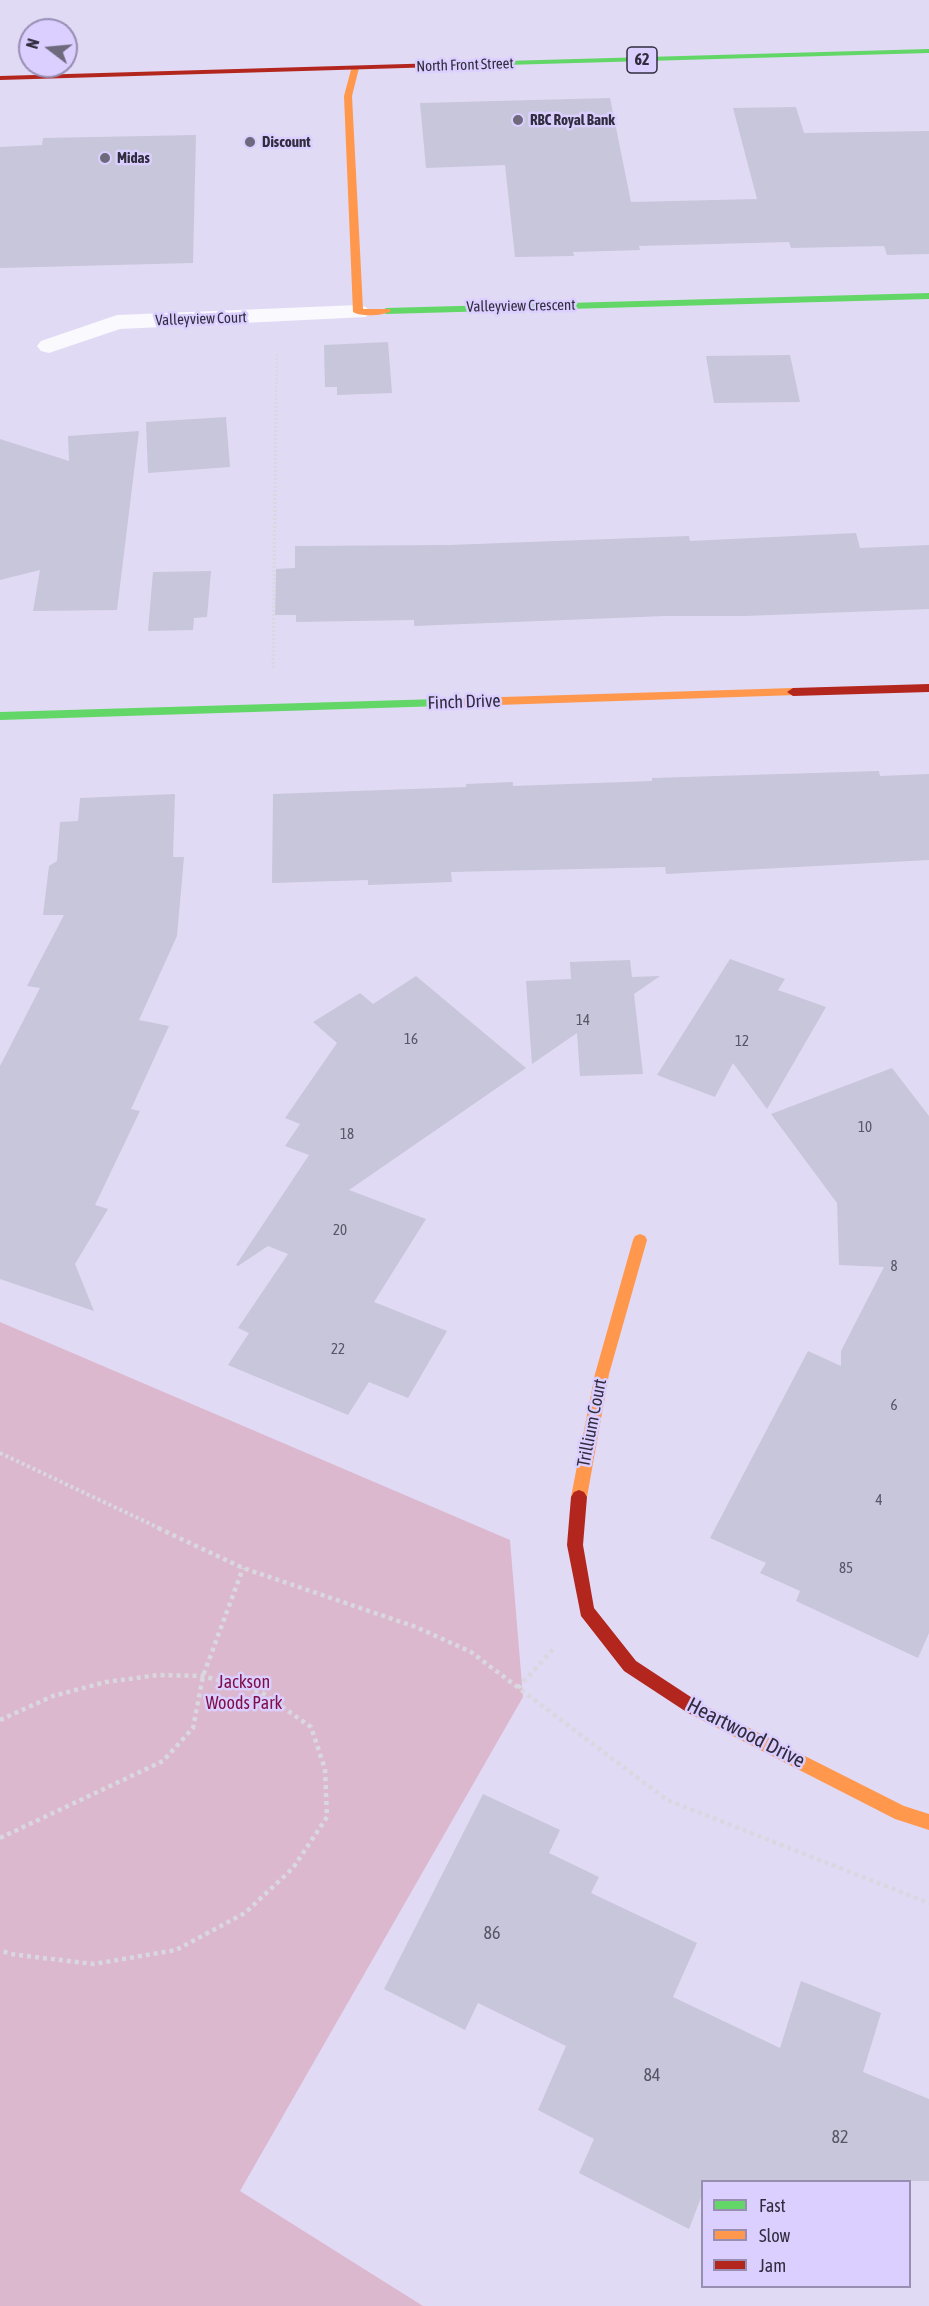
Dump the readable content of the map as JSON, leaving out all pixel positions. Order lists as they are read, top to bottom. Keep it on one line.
{"streets":{"street":["62","North Front Street","Valleyview Crescent","Valleyview Court","Finch Drive","Trillium Court","Heartwood Drive"]},"crossings":[["Valleyview Crescent","Valleyview Court"],["Trillium Court","Heartwood Drive"]],"parks":["Jackson Woods Park"],"places":["RBC Royal Bank","Discount","Midas"],"house_numbers":["14","16","12","10","18","20","8","22","6","4","85","86","84","82"],"legend":["Fast","Slow","Jam"],"north":"left"}
